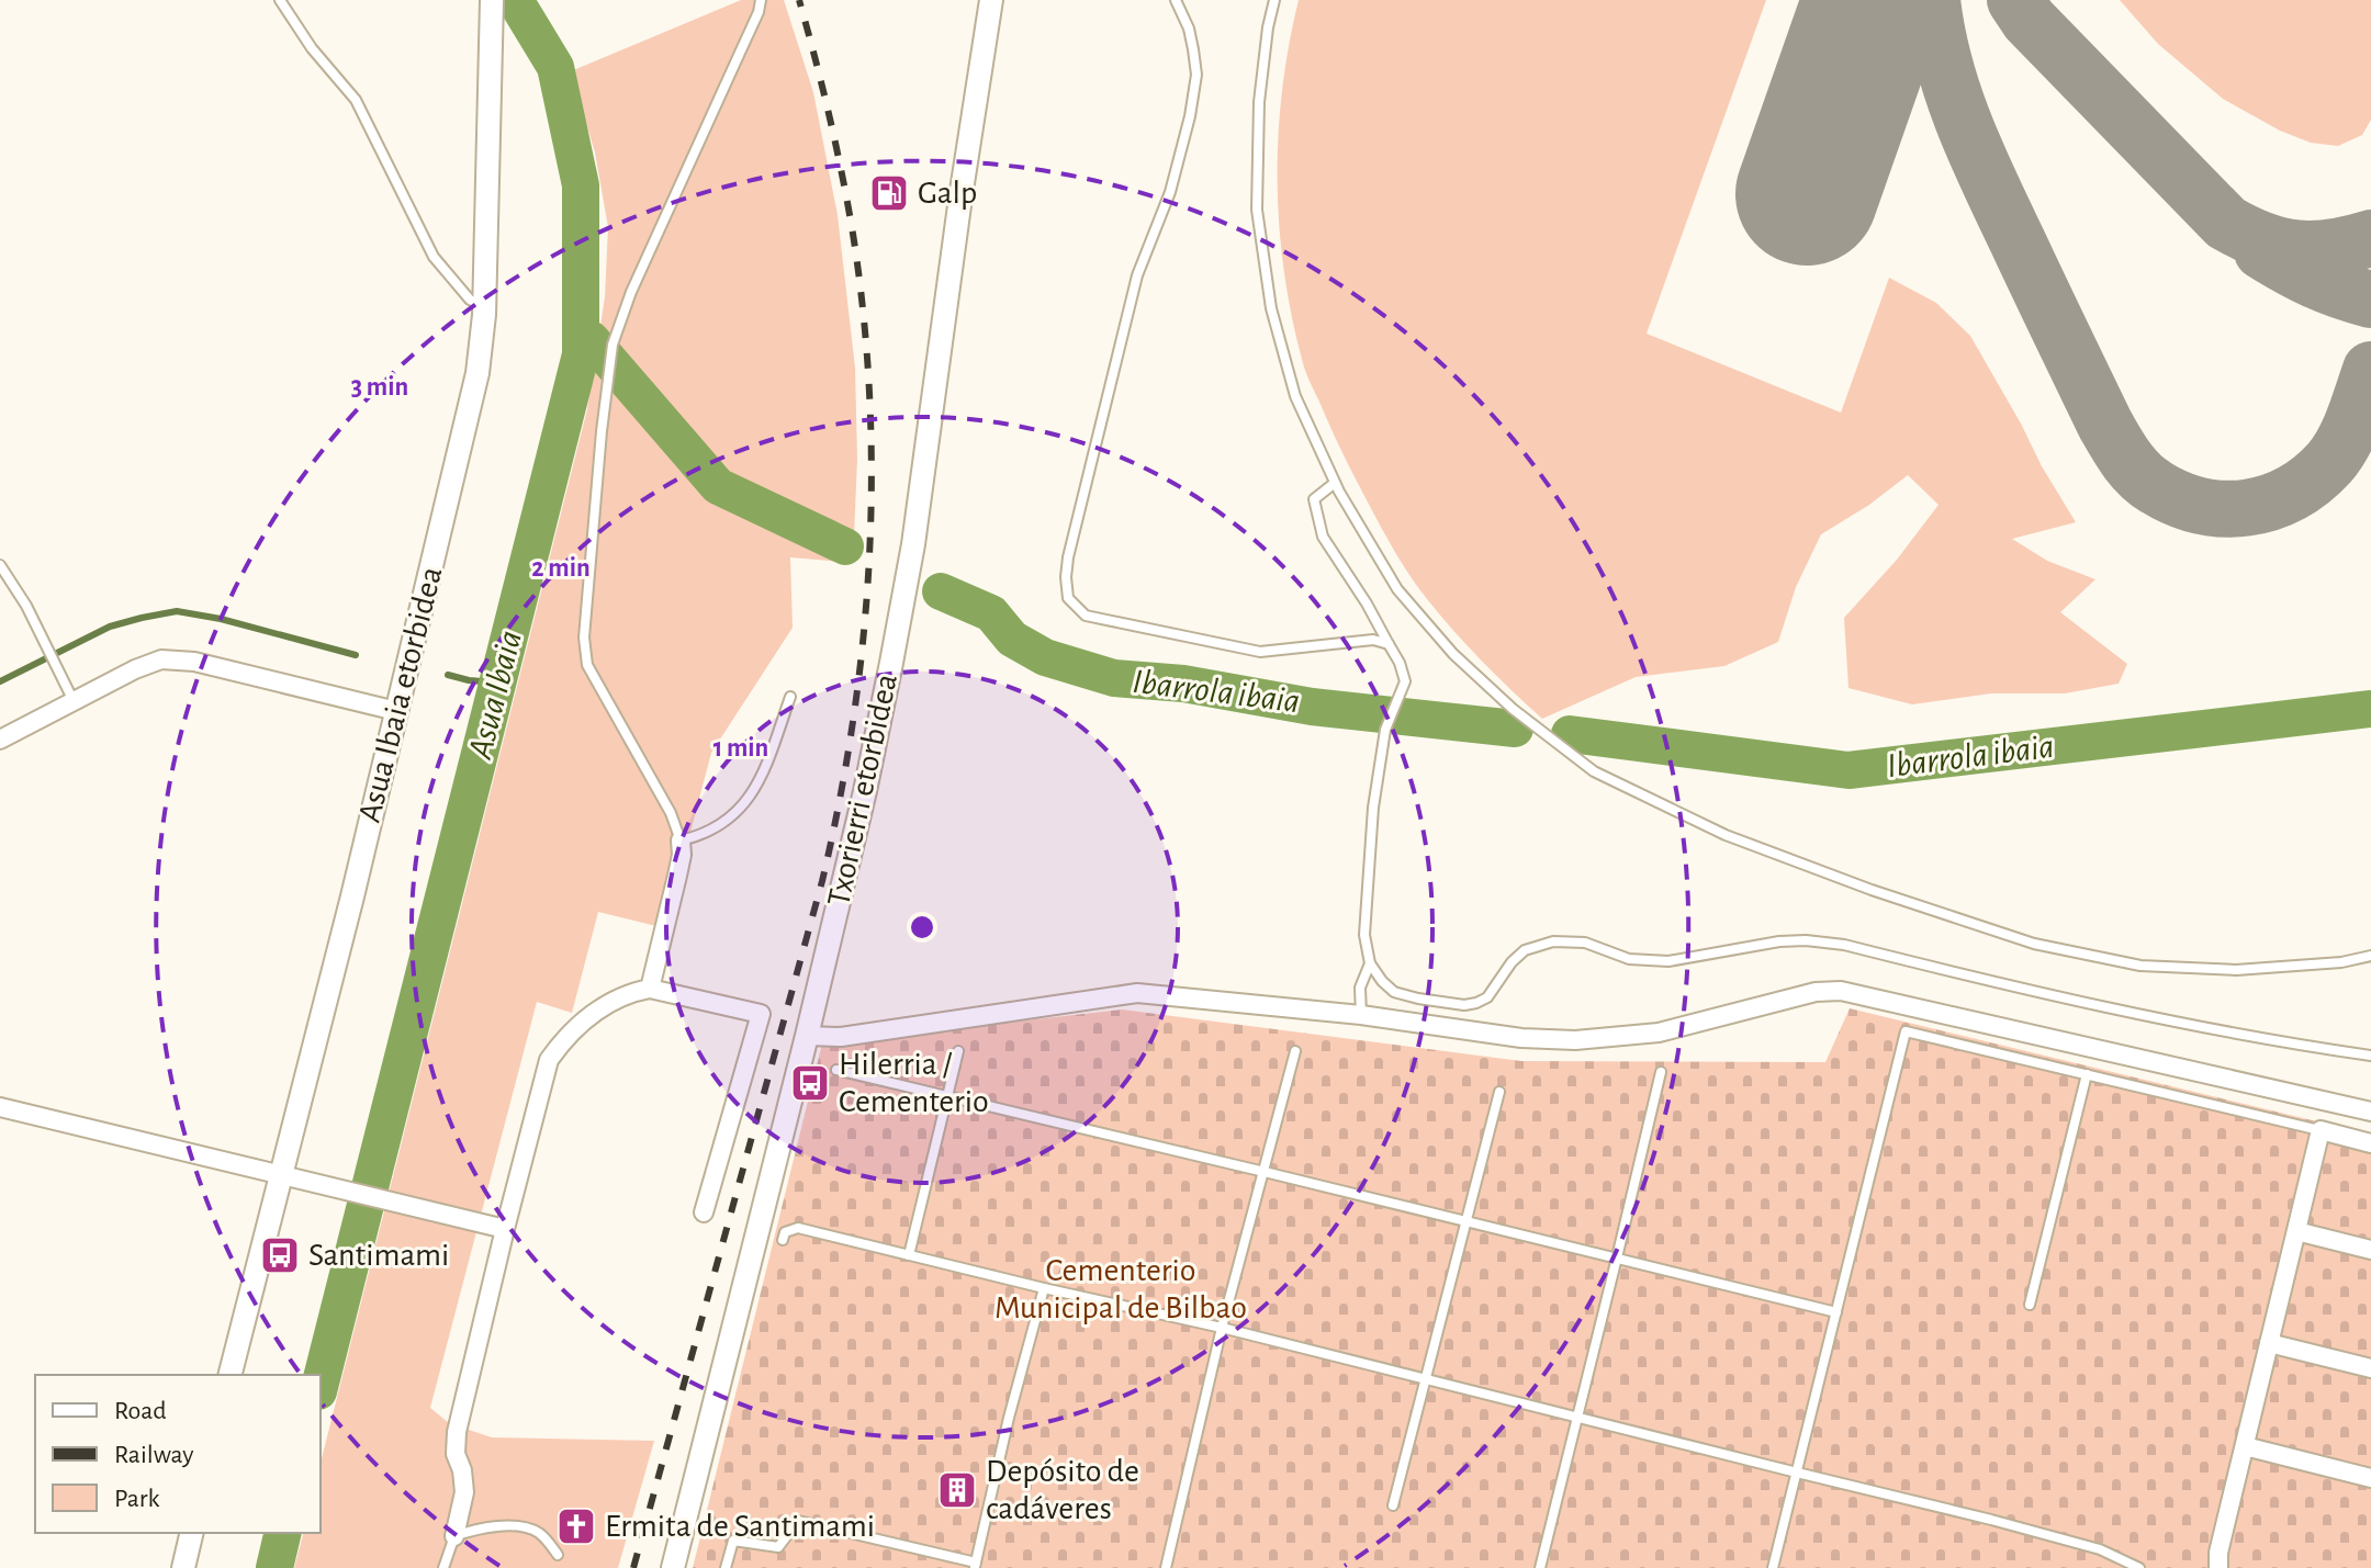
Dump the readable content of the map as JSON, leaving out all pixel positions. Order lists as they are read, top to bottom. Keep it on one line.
{"streets":{"street":["Asua Ibaia etorbidea","Txorierri etorbidea"]},"water":["Ibarrola ibaia","Asua Ibaia"],"parks":["Cementerio Municipal de Bilbao"],"places":{"fuel station":["Galp"],"bus stop":["Hilerria / Cementerio","Santimami"],"building":["Depósito de cadáveres"],"church":["Ermita de Santimami"]},"legend":["Road","Railway","Park"],"rings":["3 min","2 min","1 min"]}
